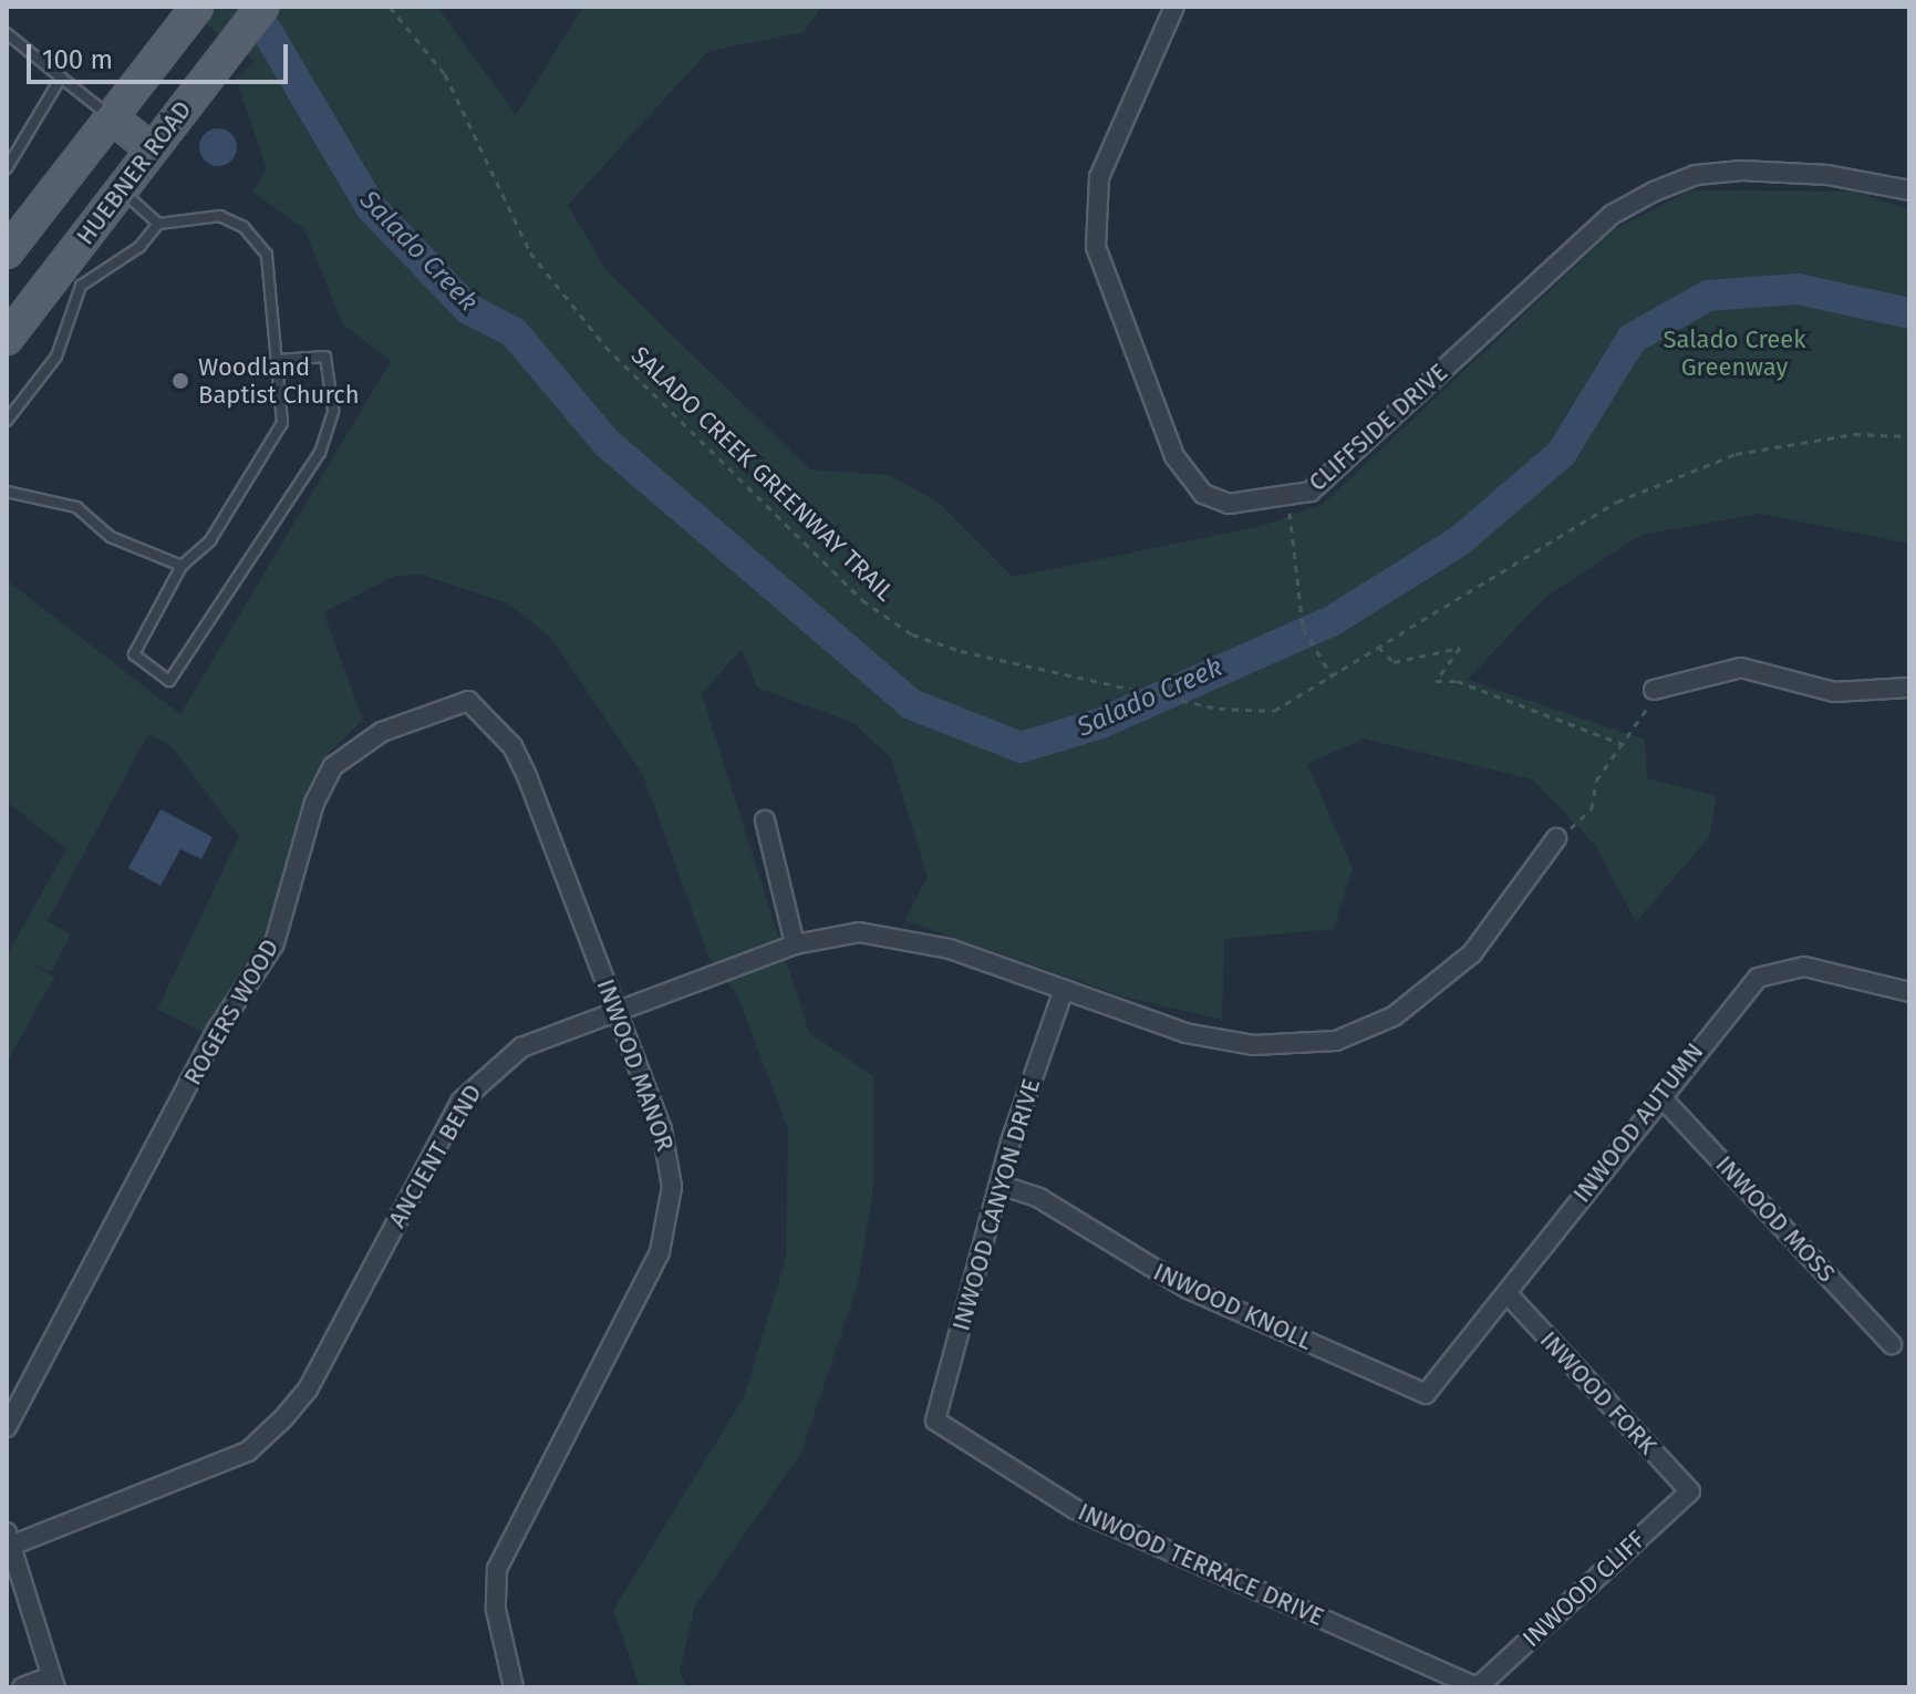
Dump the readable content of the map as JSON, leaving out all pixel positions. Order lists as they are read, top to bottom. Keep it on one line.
{"streets":{"main road":["HUEBNER ROAD"],"street":["CLIFFSIDE DRIVE","ROGERS WOOD","INWOOD MANOR","INWOOD AUTUMN","ANCIENT BEND","INWOOD CANYON DRIVE","INWOOD MOSS","INWOOD KNOLL","INWOOD FORK","INWOOD TERRACE DRIVE","INWOOD CLIFF"],"path":["SALADO CREEK GREENWAY TRAIL"]},"crossings":[["ROGERS WOOD","INWOOD MANOR"],["INWOOD MANOR","ANCIENT BEND"],["INWOOD AUTUMN","INWOOD MOSS"],["INWOOD AUTUMN","INWOOD KNOLL"],["INWOOD AUTUMN","INWOOD FORK"],["ANCIENT BEND","INWOOD CANYON DRIVE"],["INWOOD CANYON DRIVE","INWOOD KNOLL"],["INWOOD CANYON DRIVE","INWOOD TERRACE DRIVE"],["INWOOD FORK","INWOOD CLIFF"],["INWOOD TERRACE DRIVE","INWOOD CLIFF"]],"water":["Salado Creek"],"parks":["Salado Creek Greenway"],"places":["Woodland Baptist Church"],"scale_bar":"100 m"}
